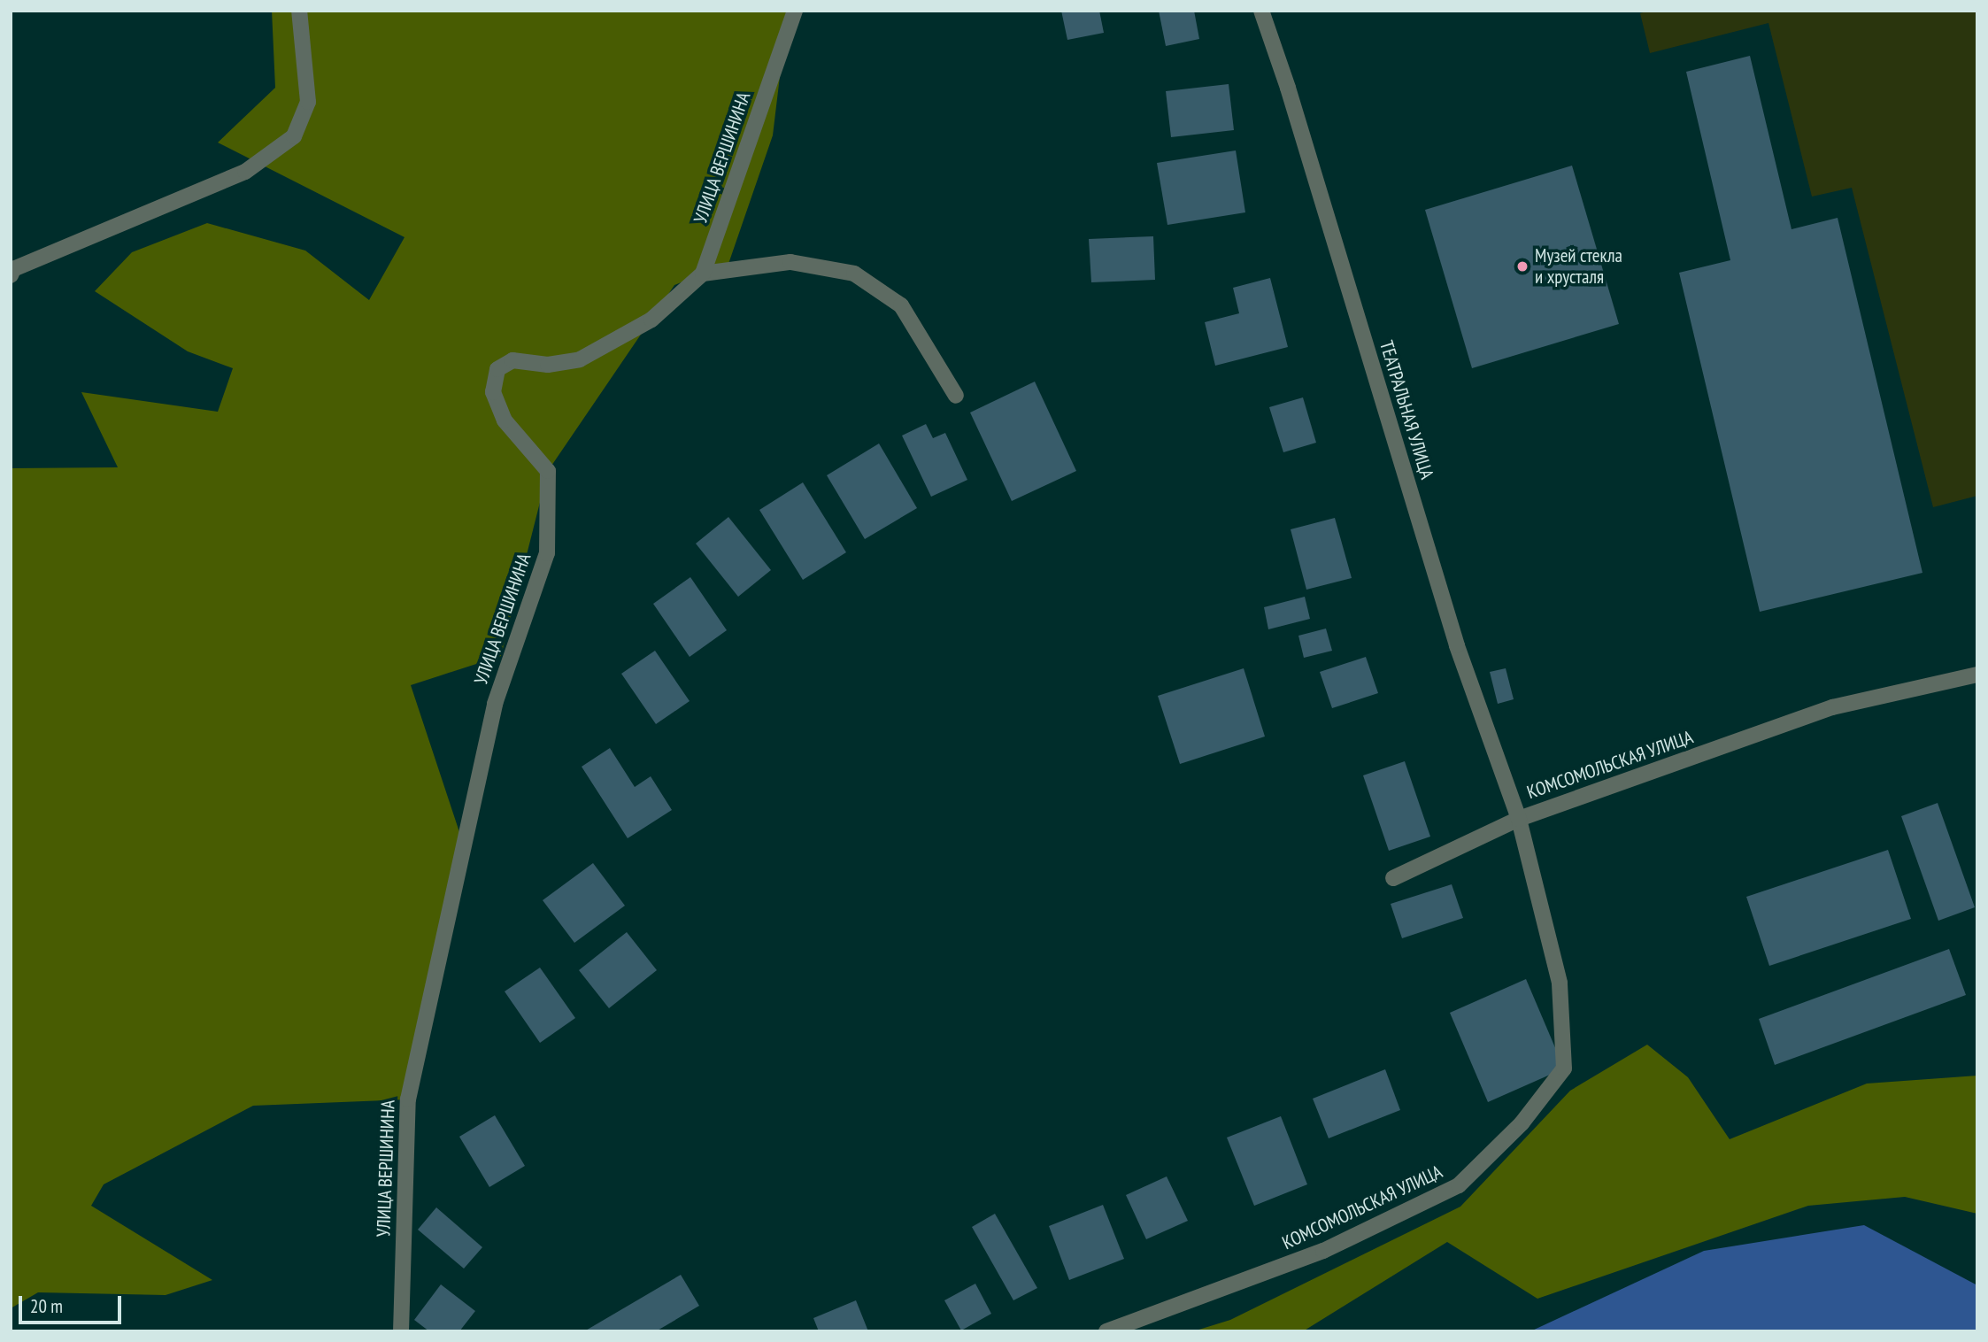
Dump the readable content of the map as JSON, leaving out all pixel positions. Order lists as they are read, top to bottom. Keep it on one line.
{"streets":{"street":["УЛИЦА ВЕРШИНИНА","ТЕАТРАЛЬНАЯ УЛИЦА","КОМСОМОЛЬСКАЯ УЛИЦА"]},"crossings":[["ТЕАТРАЛЬНАЯ УЛИЦА","КОМСОМОЛЬСКАЯ УЛИЦА"]],"places":["Музей стекла и хрусталя"],"scale_bar":"20 m"}
